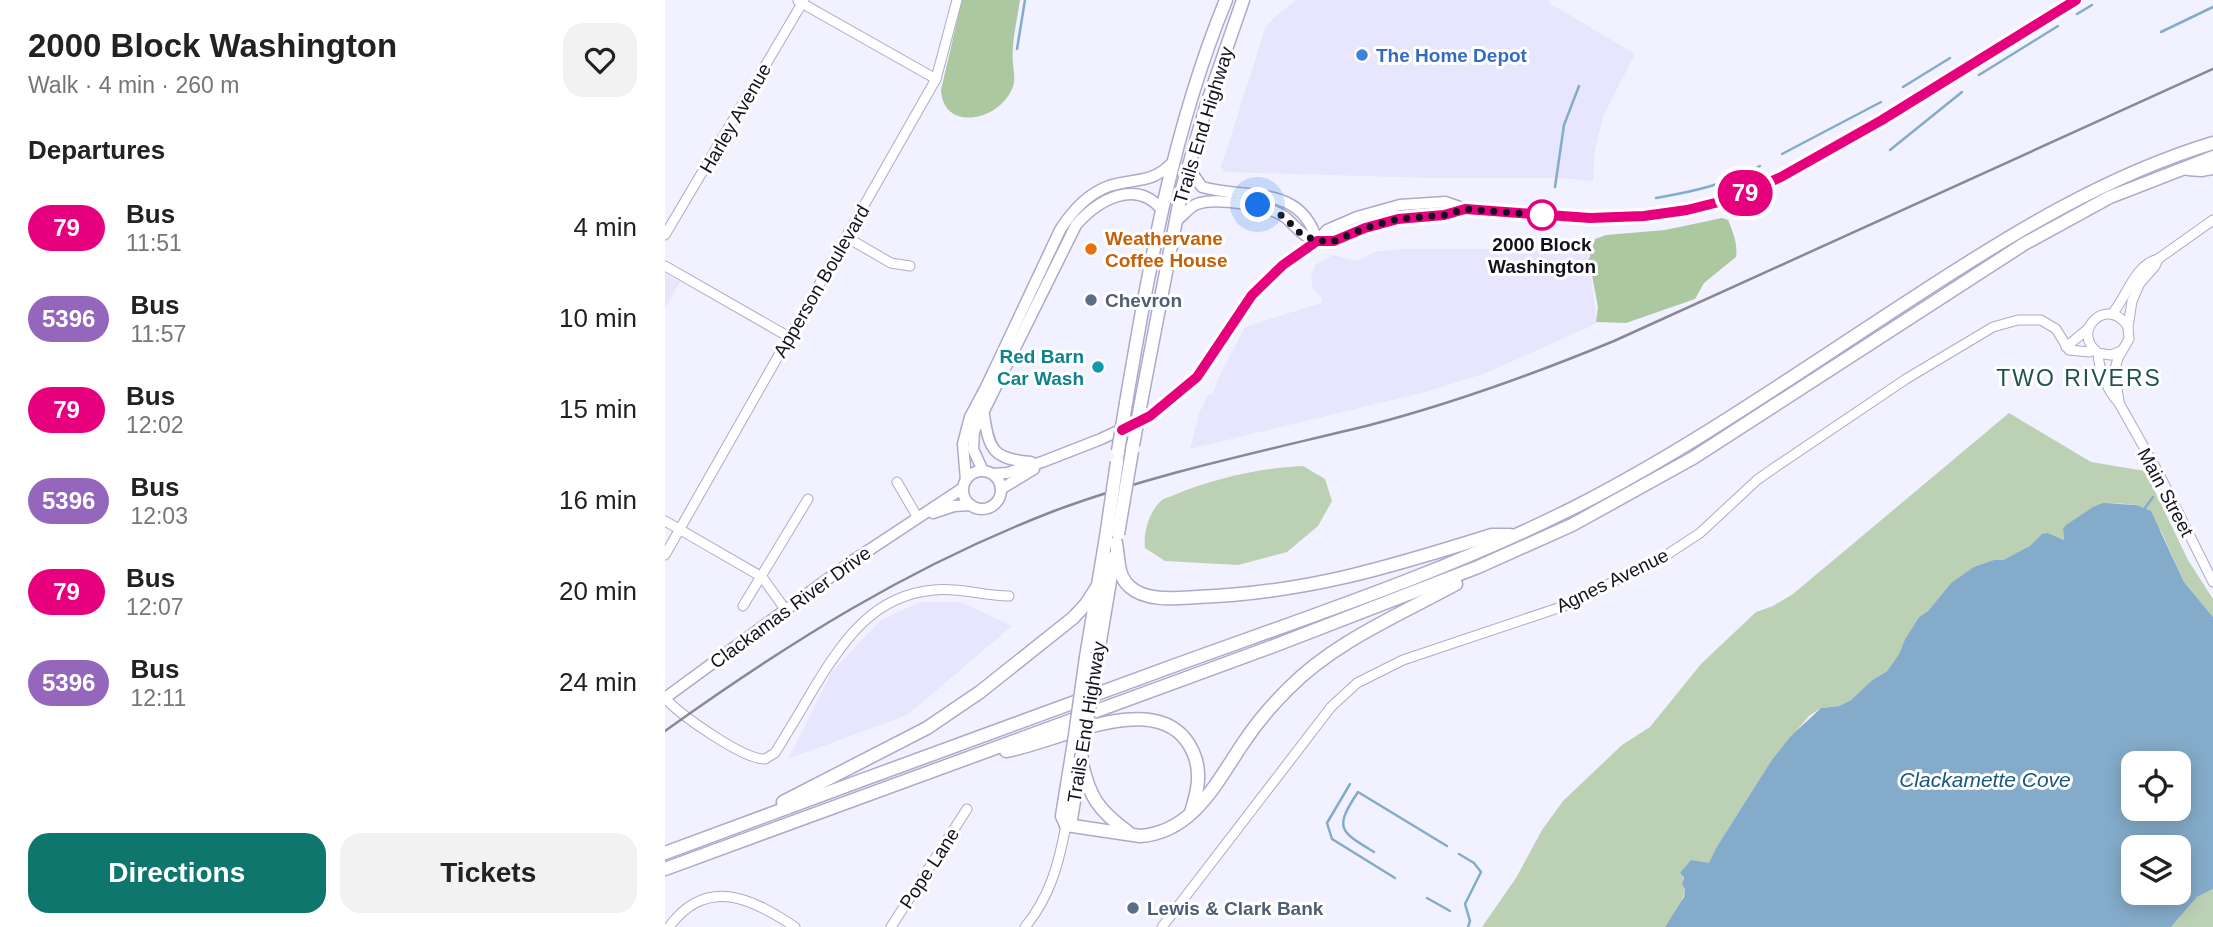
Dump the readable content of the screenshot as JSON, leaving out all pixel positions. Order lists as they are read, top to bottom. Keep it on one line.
{"streets":{"highway":["Trails End Highway"],"main road":["Clackamas River Drive"],"street":["Harley Avenue","Apperson Boulevard","Main Street","Agnes Avenue","Pope Lane"]},"districts":["TWO RIVERS"],"water":["Clackamette Cove"],"places":["The Home Depot","2000 Block Washington","Weathervane Coffee House","Chevron","Red Barn Car Wash","Lewis & Clark Bank"],"lines":["bus line 79"],"page":{"heading":[["2000 Block Washington","Walk · 4 min · 260 m"],"Departures"],"on_map":"79","list":[{"mark":"79","name":"Bus","note":"11:51","value":"4 min"},{"mark":"5396","name":"Bus","note":"11:57","value":"10 min"},{"mark":"79","name":"Bus","note":"12:02","value":"15 min"},{"mark":"5396","name":"Bus","note":"12:03","value":"16 min"},{"mark":"79","name":"Bus","note":"12:07","value":"20 min"},{"mark":"5396","name":"Bus","note":"12:11","value":"24 min"}],"buttons":["Directions","Tickets"]}}
